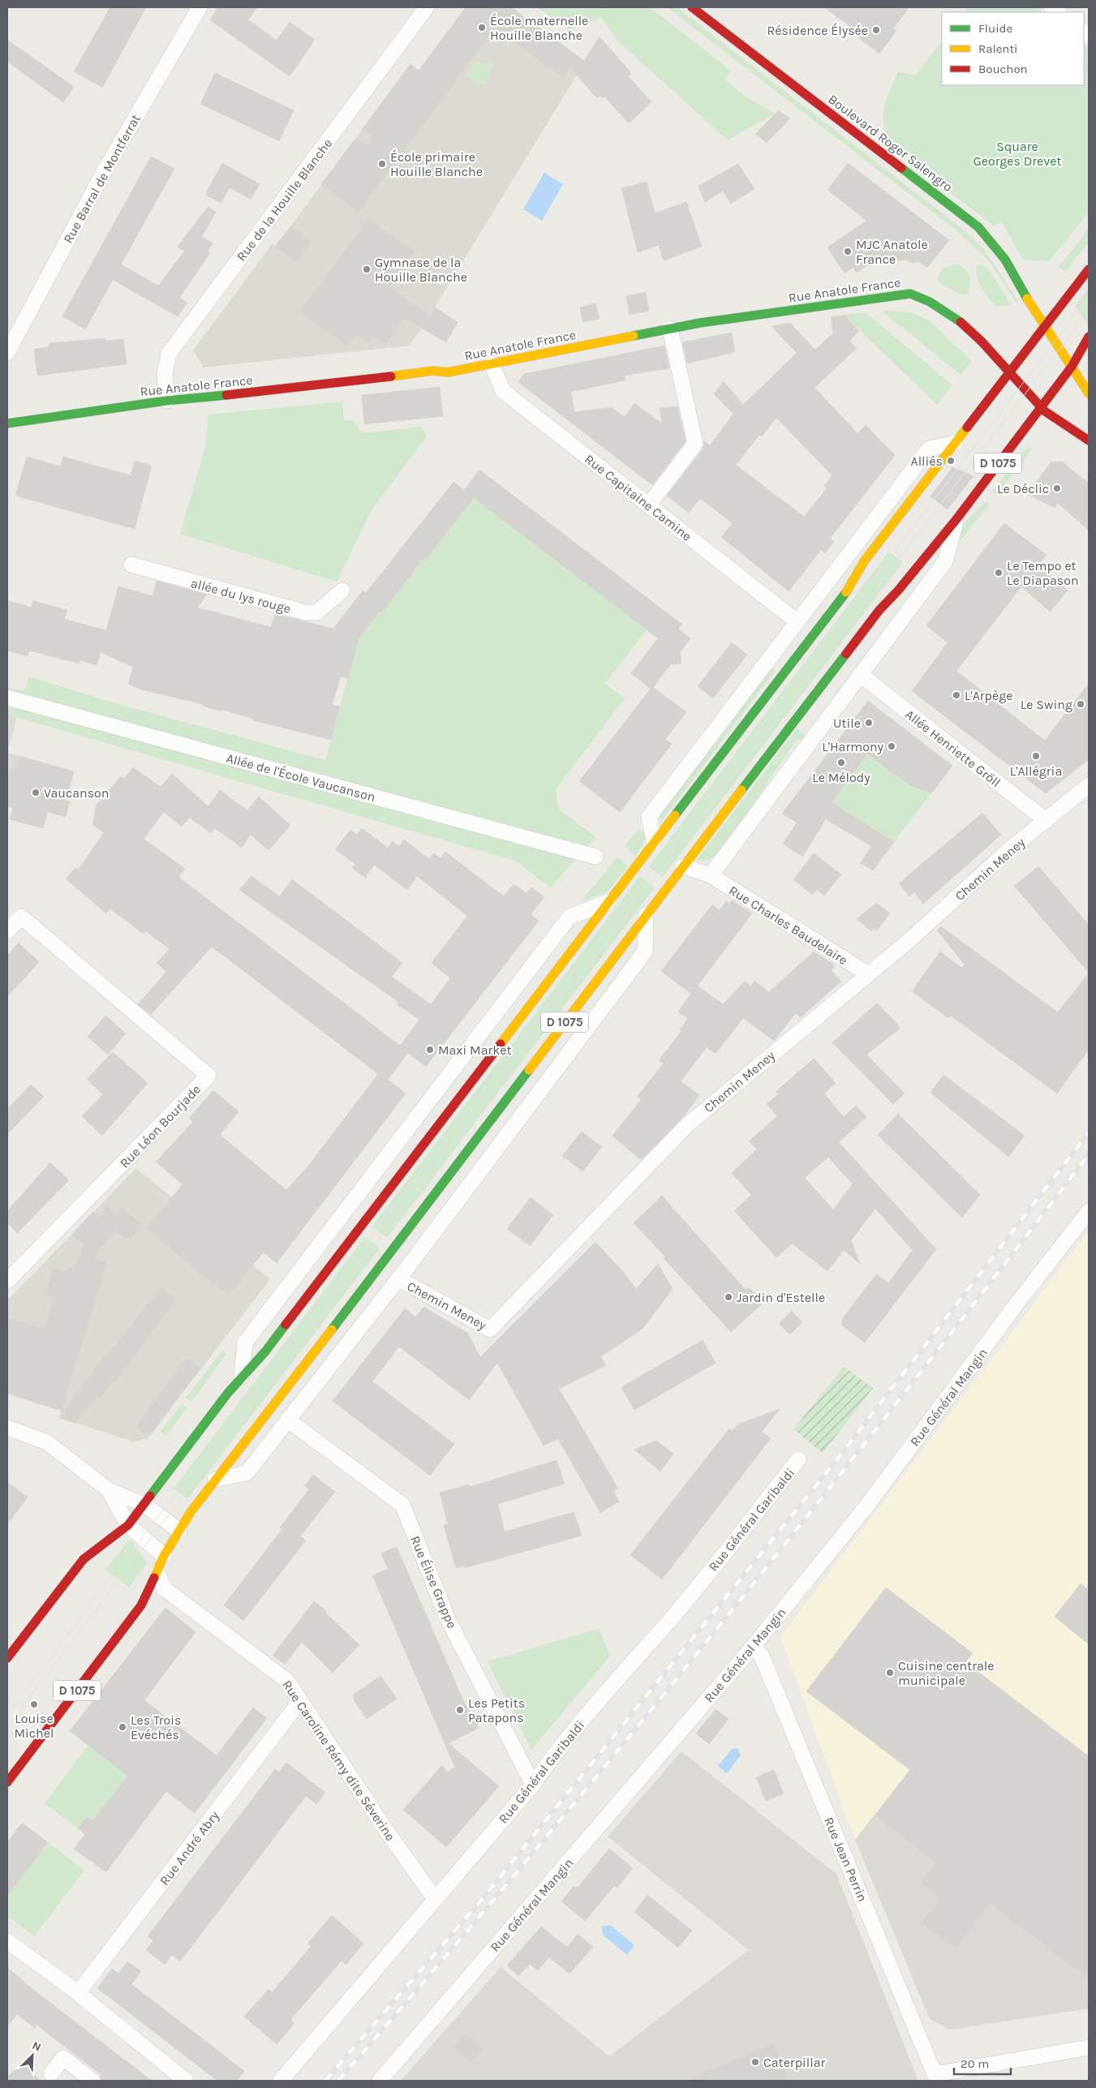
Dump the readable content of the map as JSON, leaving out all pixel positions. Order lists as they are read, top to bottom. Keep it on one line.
{"streets":{"main road":["Boulevard Roger Salengro","Rue Anatole France","D 1075"],"street":["Rue Barral de Montferrat","Rue de la Houille Blanche","Rue Capitaine Camine","allée du lys rouge","Allée Henriette Gröll","Allée de l'École Vaucanson","Chemin Meney","Rue Charles Baudelaire","Rue Léon Bourjade","Rue Général Mangin","Rue Général Garibaldi","Rue Élise Grappe","Rue Caroline Rémy dite Séverine","Rue André Abry","Rue Jean Perrin"]},"crossings":[["Boulevard Roger Salengro","D 1075"],["Rue de la Houille Blanche","Rue Anatole France"],["Rue Anatole France","D 1075"],["Rue Anatole France","Rue Capitaine Camine"],["D 1075","Rue Charles Baudelaire"],["D 1075","Rue Caroline Rémy dite Séverine"],["Allée Henriette Gröll","Chemin Meney"],["Chemin Meney","Rue Charles Baudelaire"],["Rue Général Mangin","Rue Jean Perrin"],["Rue Général Garibaldi","Rue Élise Grappe"],["Rue Général Garibaldi","Rue Caroline Rémy dite Séverine"],["Rue Caroline Rémy dite Séverine","Rue André Abry"]],"parks":["Square Georges Drevet"],"places":["École maternelle Houille Blanche","Résidence Élysée","École primaire Houille Blanche","MJC Anatole France","Gymnase de la Houille Blanche","Alliés","Le Déclic","Le Tempo et Le Diapason","L'Arpège","Le Swing","Utile","L'Harmony","L'Allégria","Le Mélody","Vaucanson","Maxi Market","Jardin d'Estelle","Cuisine centrale municipale","Louise Michel","Les Petits Patapons","Les Trois Evéchés","Caterpillar"],"legend":["Fluide","Ralenti","Bouchon"],"scale_bar":"20 m","north":"top right"}
